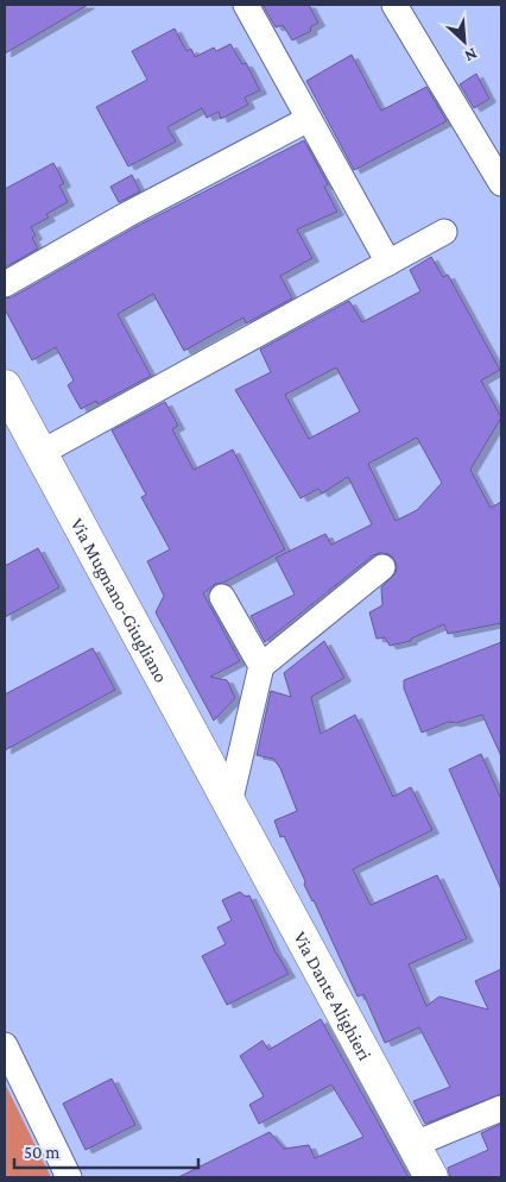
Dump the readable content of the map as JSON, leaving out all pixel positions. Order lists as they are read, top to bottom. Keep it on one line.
{"streets":{"main road":["Via Mugnano-Giugliano","Via Dante Alighieri"]},"crossings":[["Via Mugnano-Giugliano","Via Dante Alighieri"]],"scale_bar":"50 m","north":"bottom right"}
